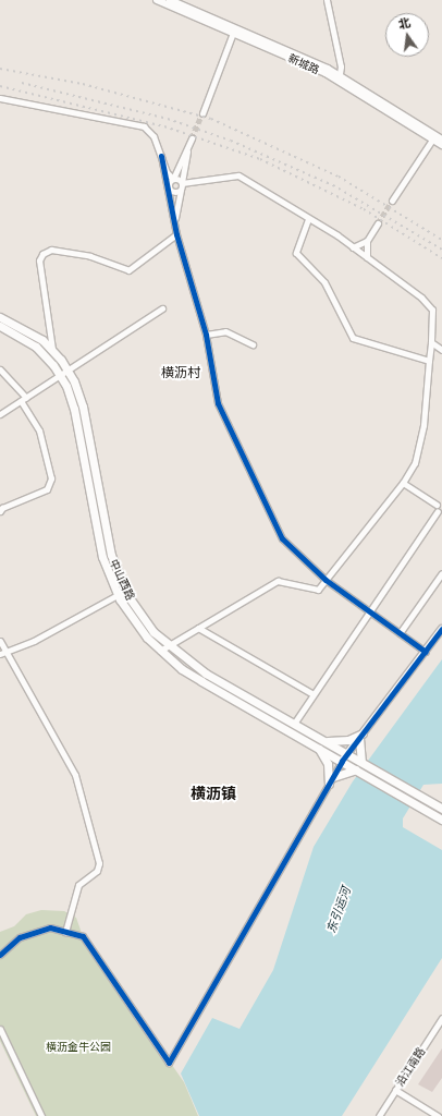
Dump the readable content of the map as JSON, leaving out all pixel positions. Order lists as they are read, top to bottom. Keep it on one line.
{"streets":{"main road":["中山西路"],"street":["新城路","沿江南路"]},"districts":["横沥村","横沥镇"],"water":["东引运河"],"parks":["横沥金牛公园"],"north":"top"}
